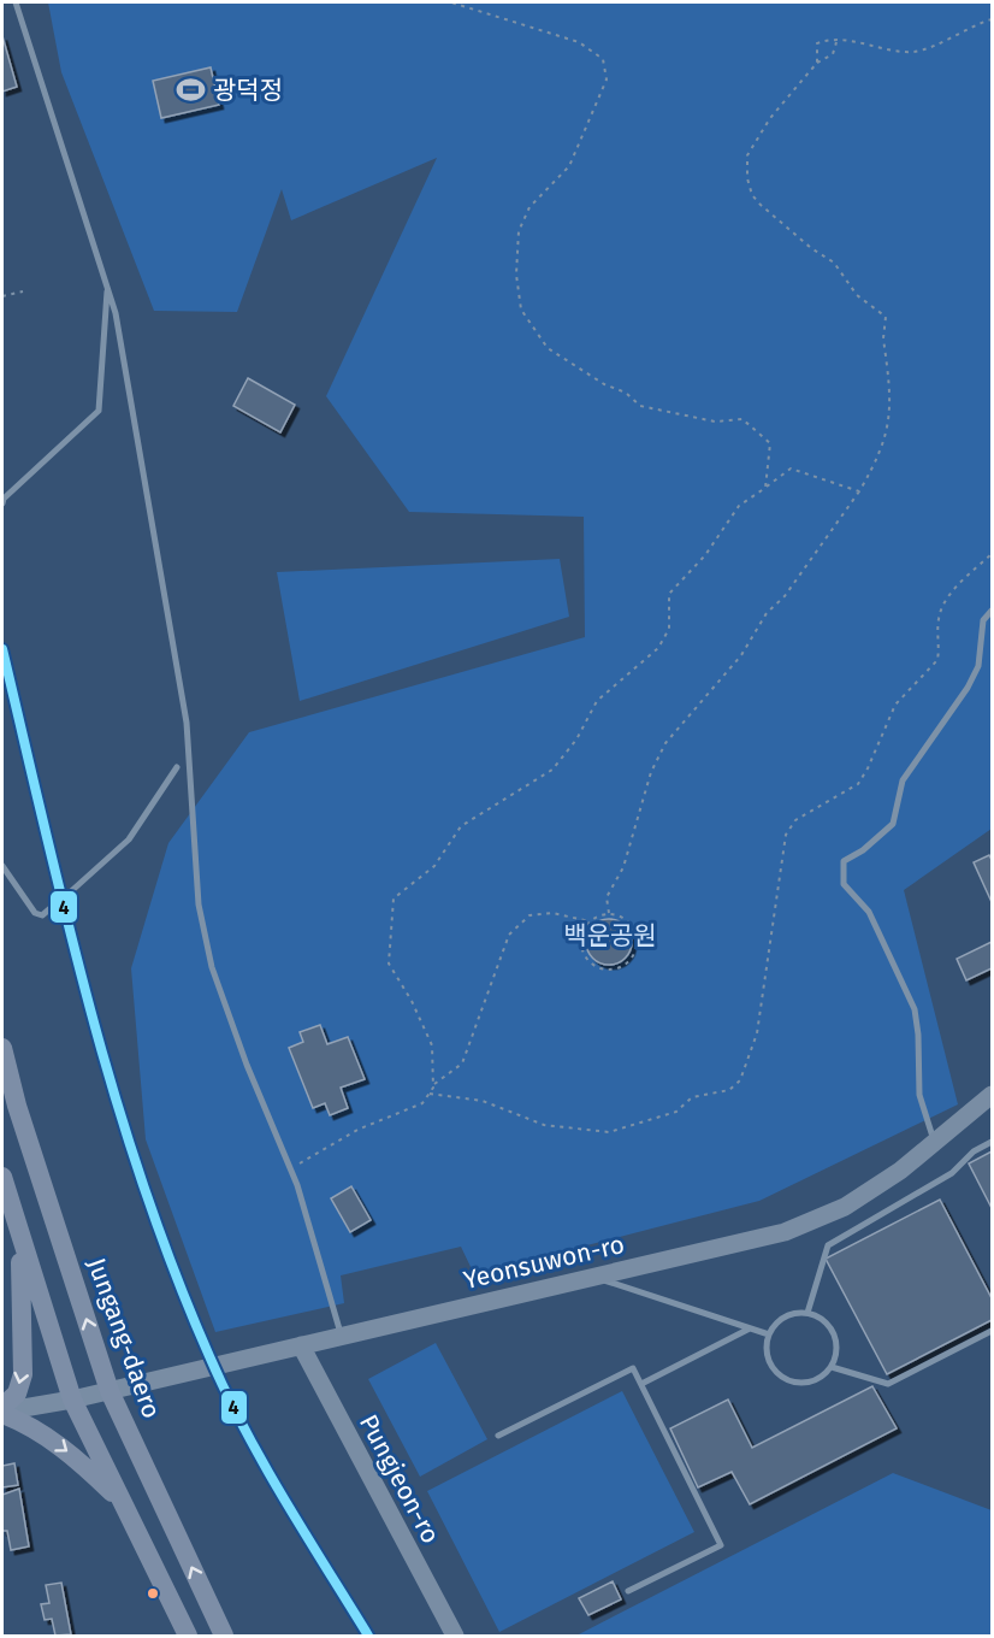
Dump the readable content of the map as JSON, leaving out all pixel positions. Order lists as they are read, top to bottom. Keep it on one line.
{"streets":{"main road":["Jungang-daero"],"street":["Yeonsuwon-ro","Pungjeon-ro"]},"crossings":[["Yeonsuwon-ro","Jungang-daero"],["Yeonsuwon-ro","Pungjeon-ro"]],"parks":["백운공원"],"places":{"sports":["광덕정"]},"lines":["transit line 4"]}
